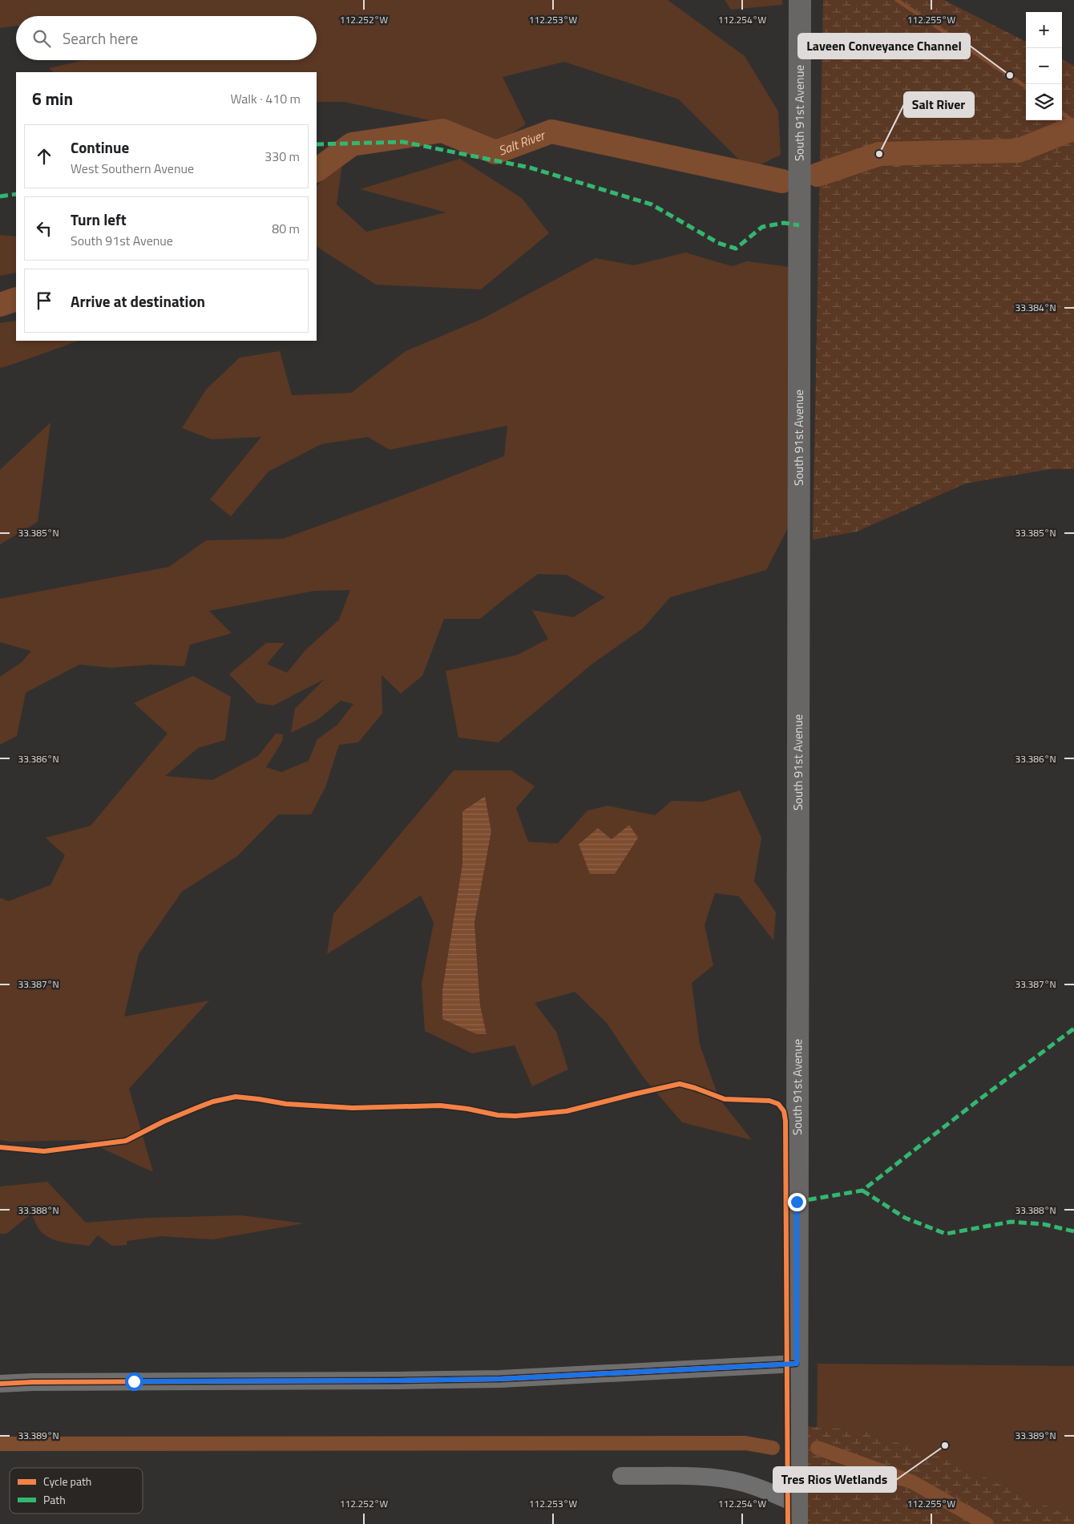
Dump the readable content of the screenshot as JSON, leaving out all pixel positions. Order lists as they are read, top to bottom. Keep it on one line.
{"streets":{"main road":["South 91st Avenue"]},"water":["Salt River"],"places":["Laveen Conveyance Channel","Salt River","Tres Rios Wetlands"],"legend":["Cycle path","Path"],"page":{"map_buttons":["+","−"],"search":"Search here","heading":["6 min","Walk · 410 m"],"list":[["Continue","West Southern Avenue","330 m"],["Turn left","South 91st Avenue","80 m"],"Arrive at destination"]},"coordinates":["112.252°W","112.253°W","112.254°W","112.255°W","33.384°N","33.385°N","33.386°N","33.387°N","33.388°N","33.389°N"]}
